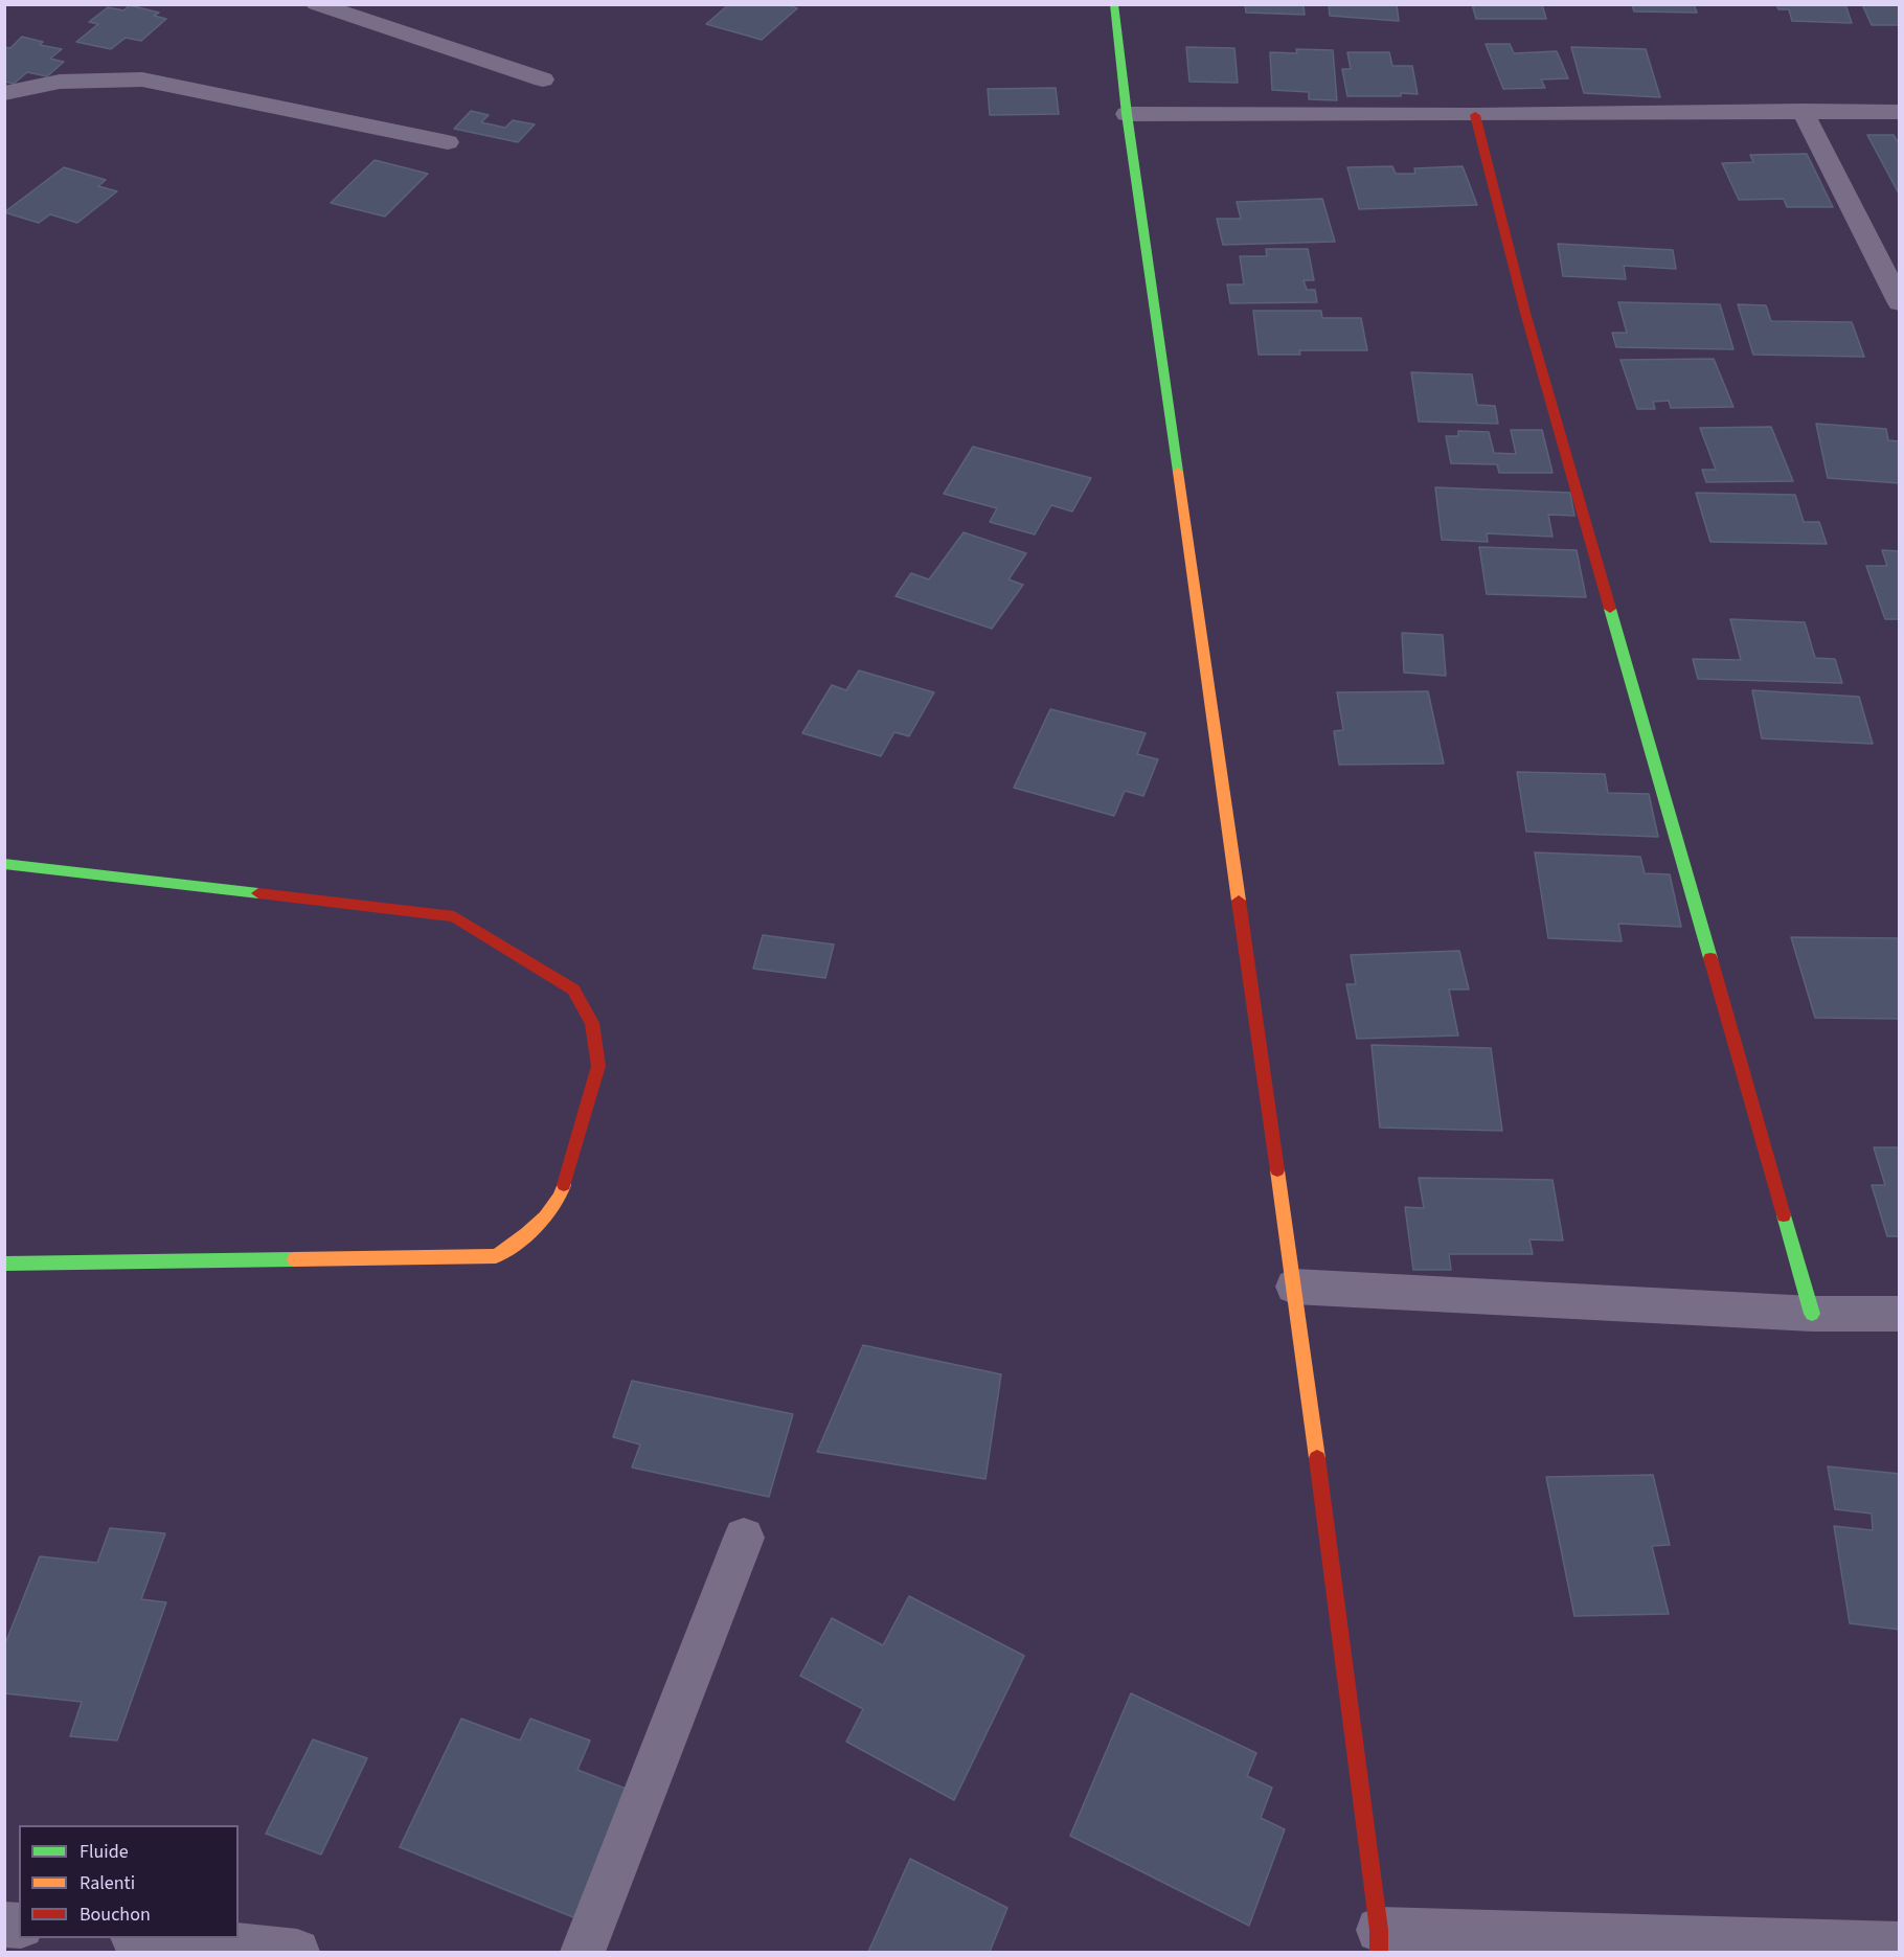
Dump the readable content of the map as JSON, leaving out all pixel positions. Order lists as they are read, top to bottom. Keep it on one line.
{"legend":["Fluide","Ralenti","Bouchon"]}
